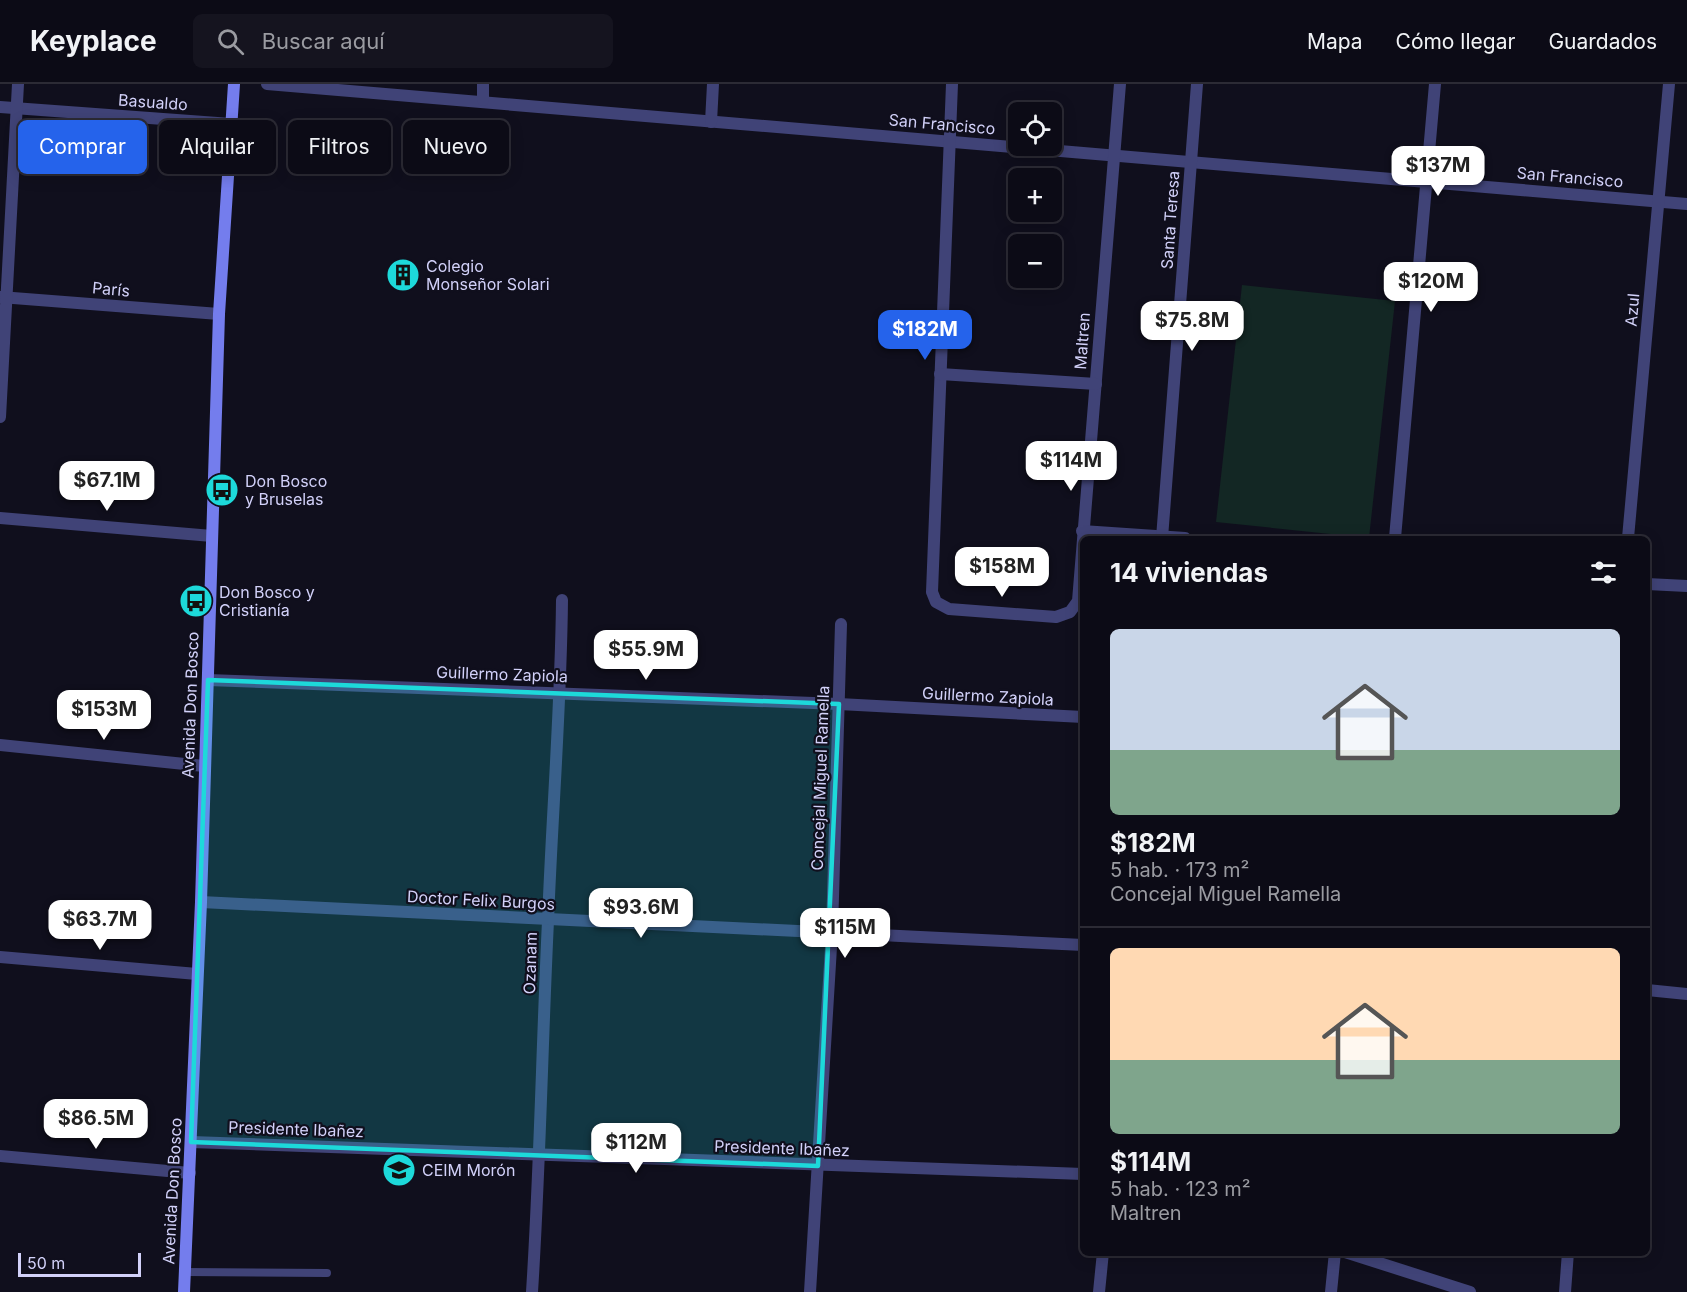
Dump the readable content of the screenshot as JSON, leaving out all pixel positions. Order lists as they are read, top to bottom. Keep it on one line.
{"streets":{"main road":["Avenida Don Bosco"],"street":["Basualdo","San Francisco","Santa Teresa","París","Azul","Maltren","Guillermo Zapiola","Concejal Miguel Ramella","Doctor Felix Burgos","Ozanam","Presidente Ibañez"]},"crossings":[["San Francisco","Santa Teresa"],["San Francisco","Azul"],["San Francisco","Maltren"],["París","Avenida Don Bosco"],["Guillermo Zapiola","Avenida Don Bosco"],["Guillermo Zapiola","Concejal Miguel Ramella"],["Guillermo Zapiola","Ozanam"],["Avenida Don Bosco","Doctor Felix Burgos"],["Avenida Don Bosco","Presidente Ibañez"],["Concejal Miguel Ramella","Doctor Felix Burgos"],["Concejal Miguel Ramella","Presidente Ibañez"],["Doctor Felix Burgos","Ozanam"],["Ozanam","Presidente Ibañez"]],"places":{"building":["Colegio Monseñor Solari"],"bus stop":["Don Bosco y Bruselas","Don Bosco y Cristianía"],"school or university":["CEIM Morón"]},"scale_bar":"50 m","page":{"header":"Keyplace","search":"Buscar aquí","nav":["Mapa","Cómo llegar","Guardados"],"map_buttons":["+","−"],"chip":["Comprar","Alquilar","Filtros","Nuevo"],"price":["$137M","$120M","$75.8M","$182M","$114M","$67.1M","$158M","$55.9M","$153M","$93.6M","$63.7M","$115M","$86.5M","$112M"],"heading":"14 viviendas","list":[{"name":"$182M","note":"5 hab. · 173 m² · Concejal Miguel Ramella"},{"name":"$114M","note":"5 hab. · 123 m² · Maltren"}],"scale":"50 m"}}
